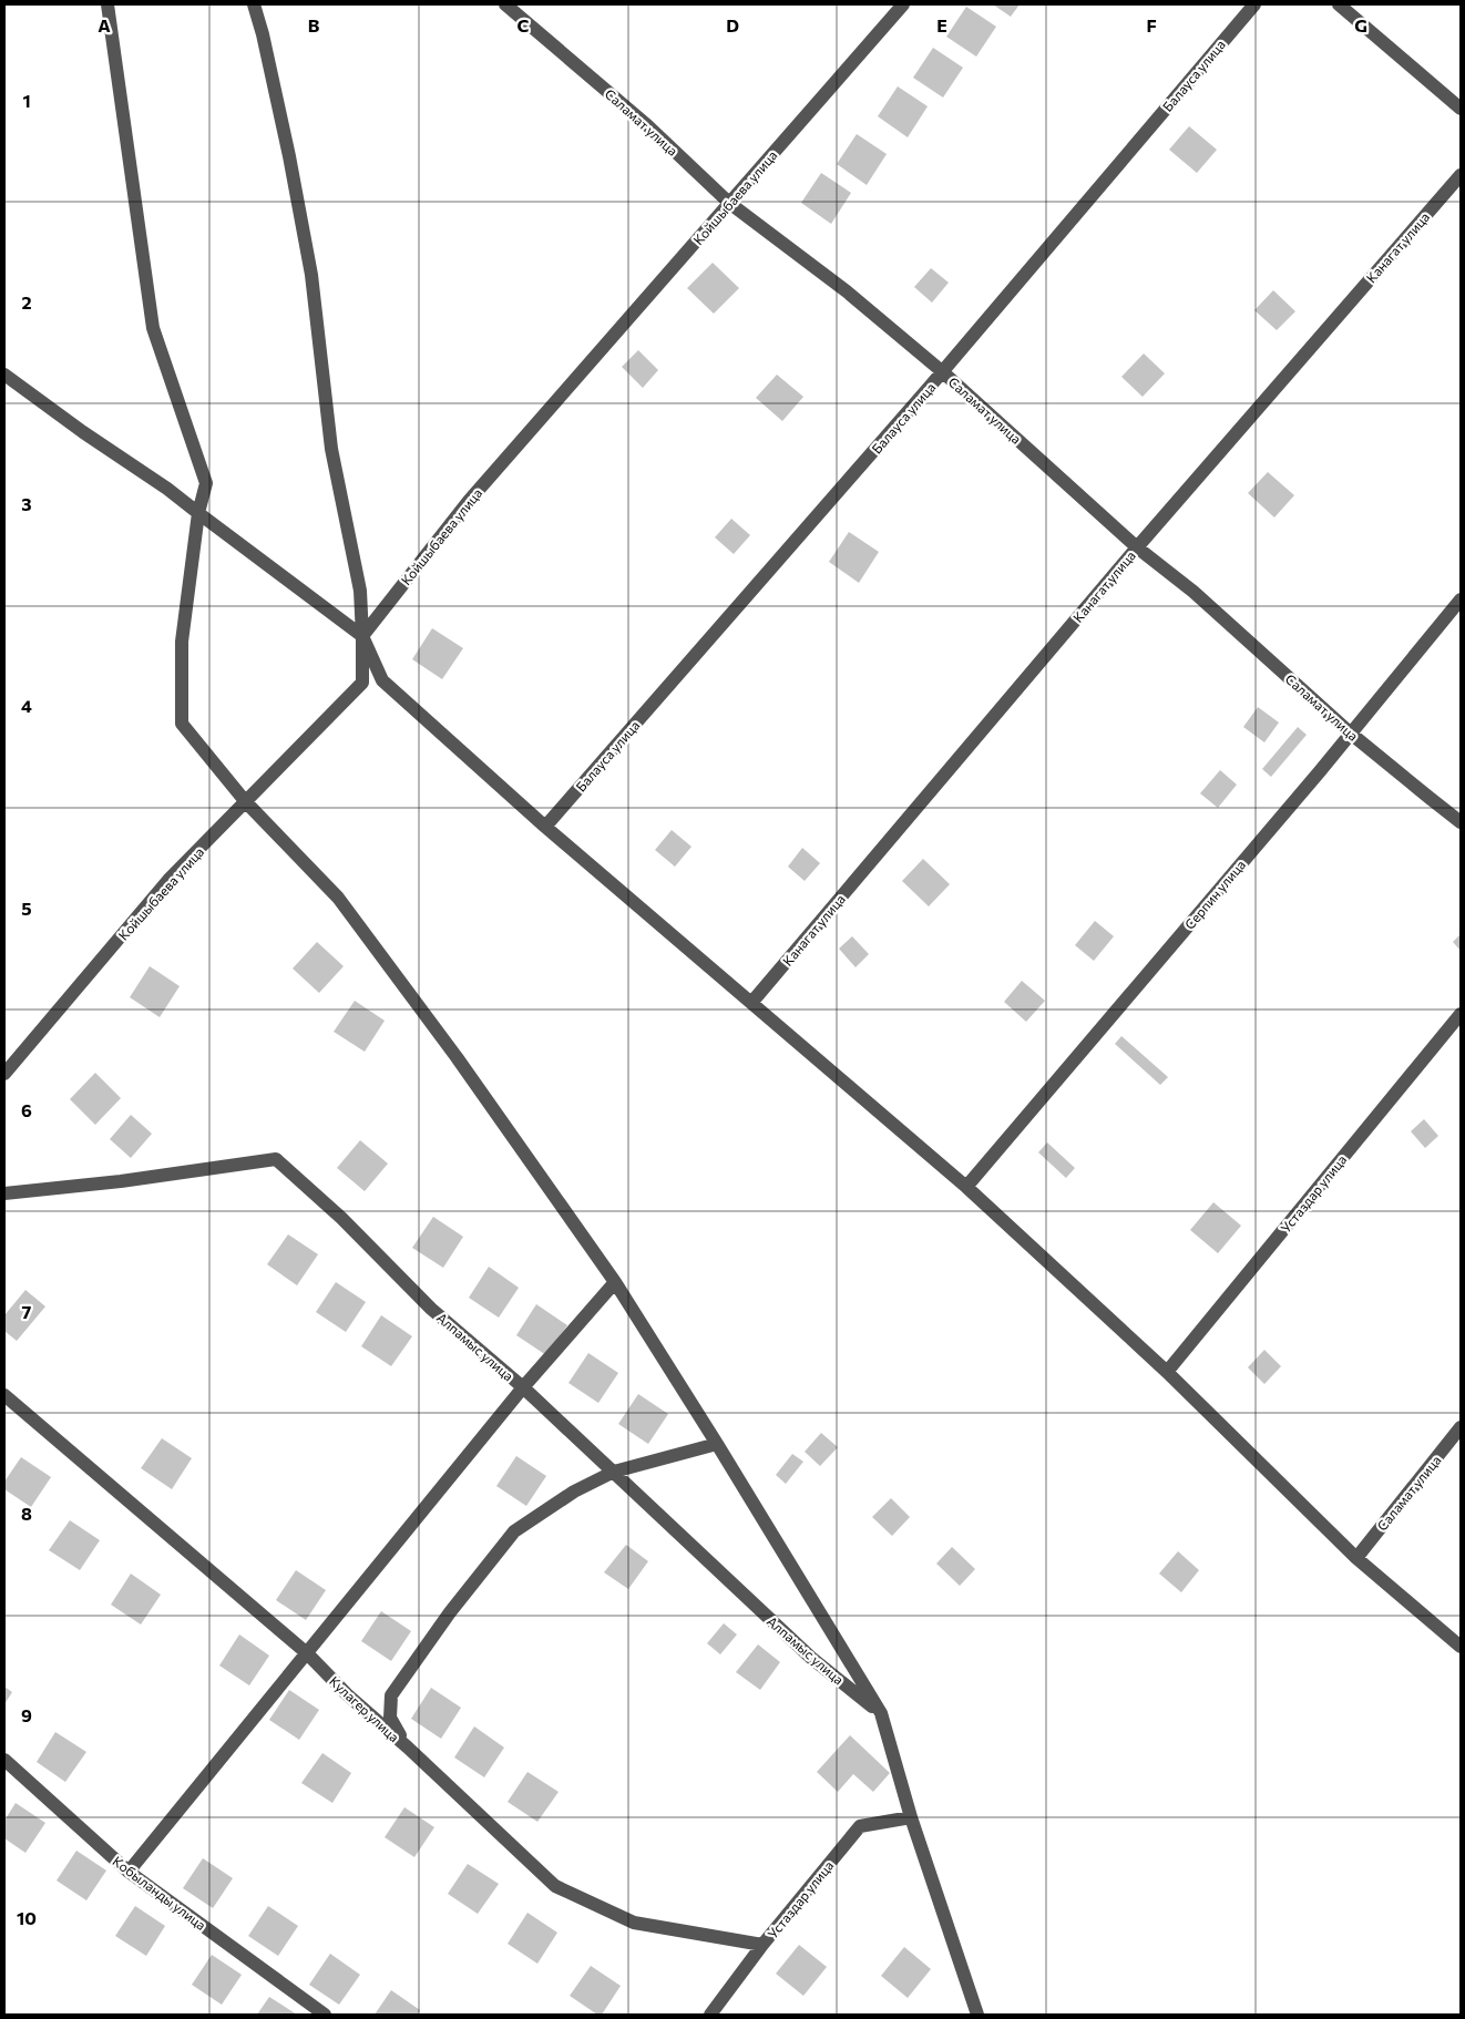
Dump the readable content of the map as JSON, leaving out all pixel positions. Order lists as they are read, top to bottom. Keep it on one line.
{"streets":{"street":["Балауса улица","Саламат улица","Койшыбаева улица","Канагат улица","Серпин улица","Устаздар улица","Алпамыс улица","Кулагер улица","Кобыланды улица"]},"crossings":[["Балауса улица","Саламат улица"],["Саламат улица","Койшыбаева улица"],["Саламат улица","Канагат улица"],["Саламат улица","Серпин улица"],["Устаздар улица","Кулагер улица"]],"grid":{"columns":["A","B","C","D","E","F","G"],"rows":["1","2","3","4","5","6","7","8","9","10"]}}
